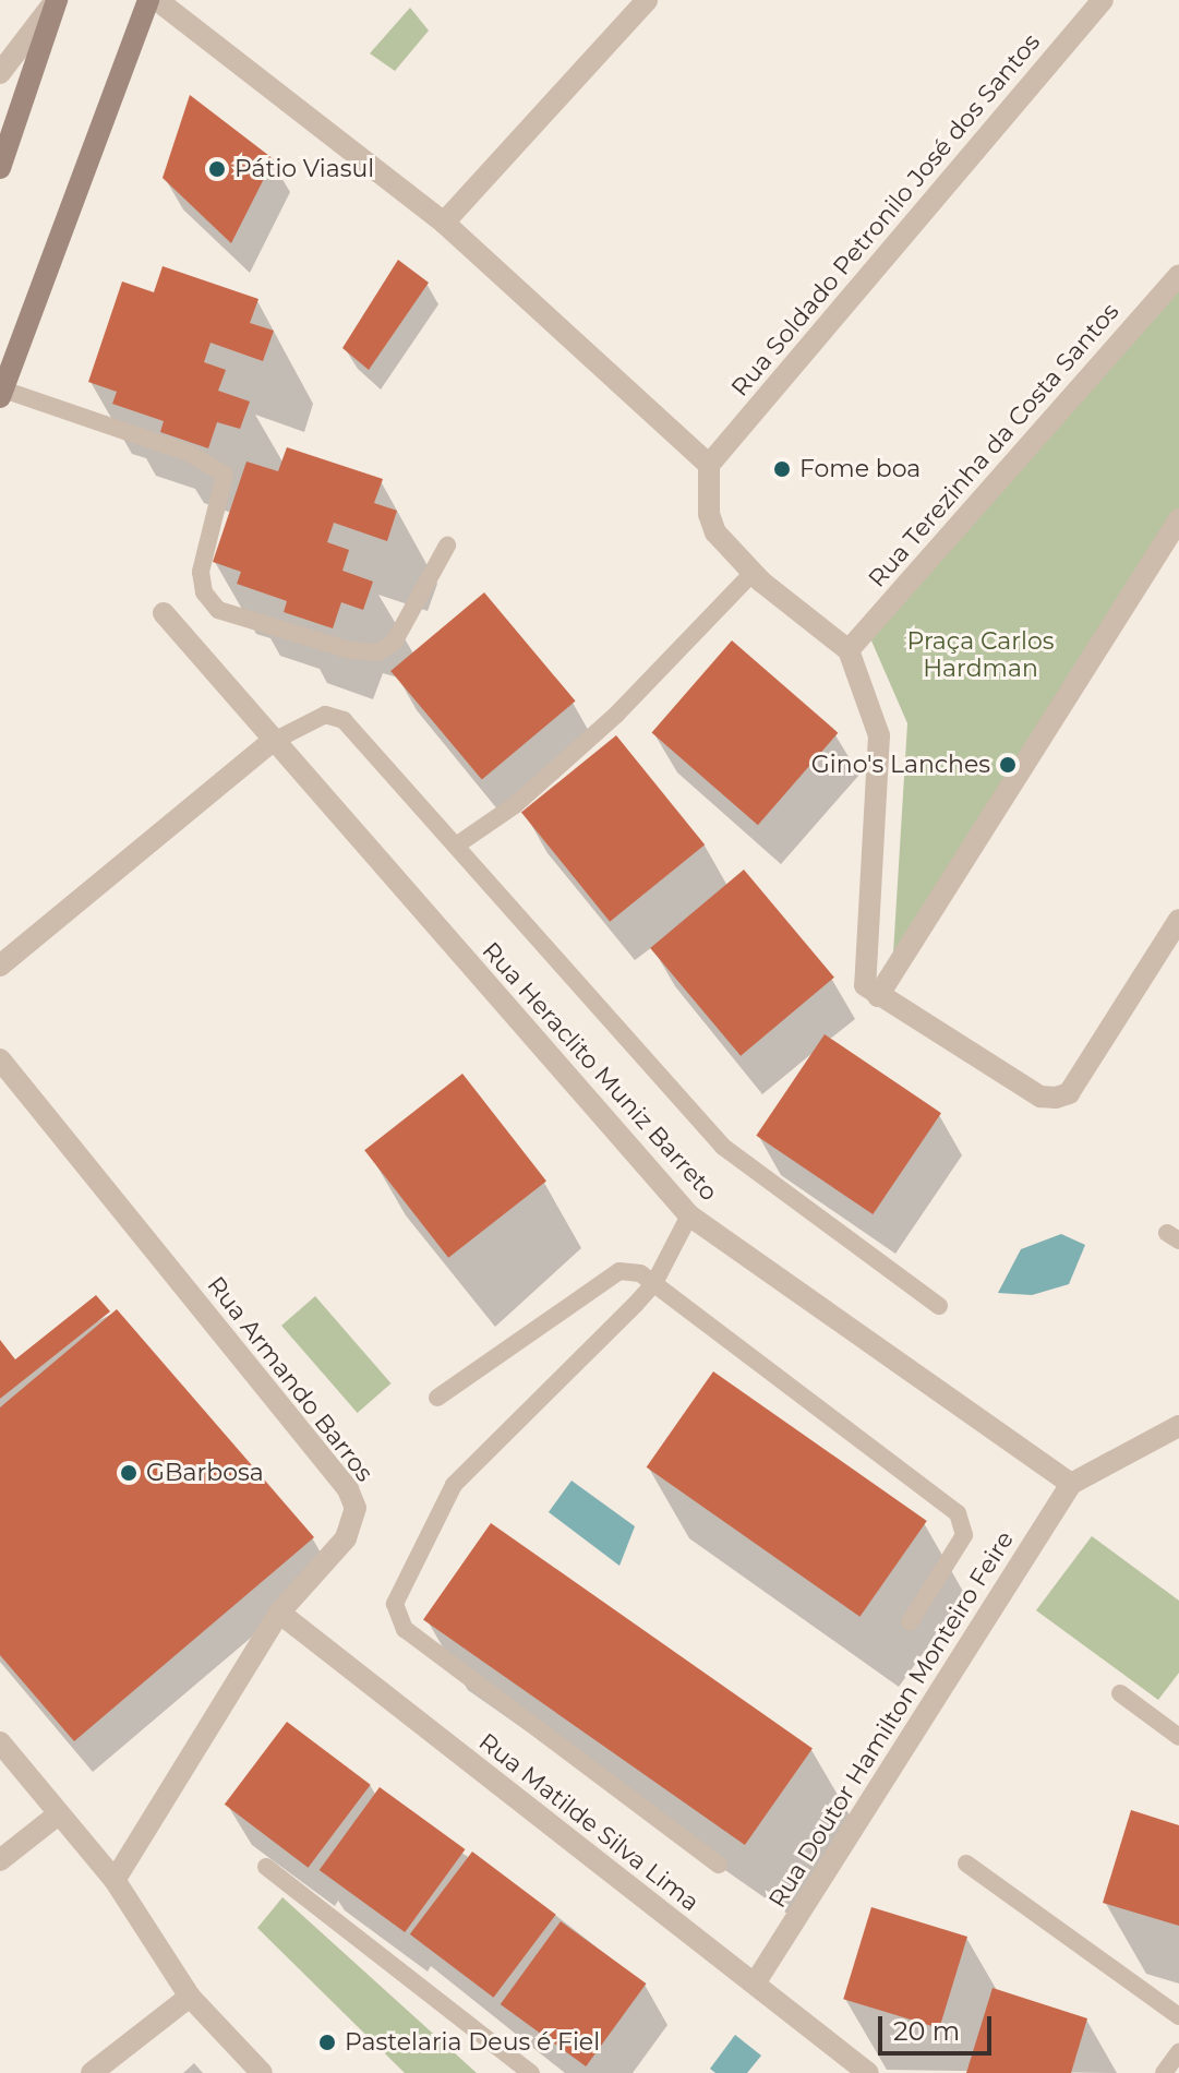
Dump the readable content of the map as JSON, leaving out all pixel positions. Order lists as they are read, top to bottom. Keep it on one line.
{"streets":{"street":["Rua Soldado Petronilo José dos Santos","Rua Terezinha da Costa Santos","Rua Heraclito Muniz Barreto","Rua Armando Barros","Rua Doutor Hamilton Monteiro Feire","Rua Matilde Silva Lima"]},"crossings":[["Rua Heraclito Muniz Barreto","Rua Doutor Hamilton Monteiro Feire"],["Rua Armando Barros","Rua Matilde Silva Lima"],["Rua Doutor Hamilton Monteiro Feire","Rua Matilde Silva Lima"]],"parks":["Praça Carlos Hardman"],"places":["Pátio Viasul","Fome boa","Gino's Lanches","GBarbosa","Pastelaria Deus é Fiel"],"scale_bar":"20 m"}
